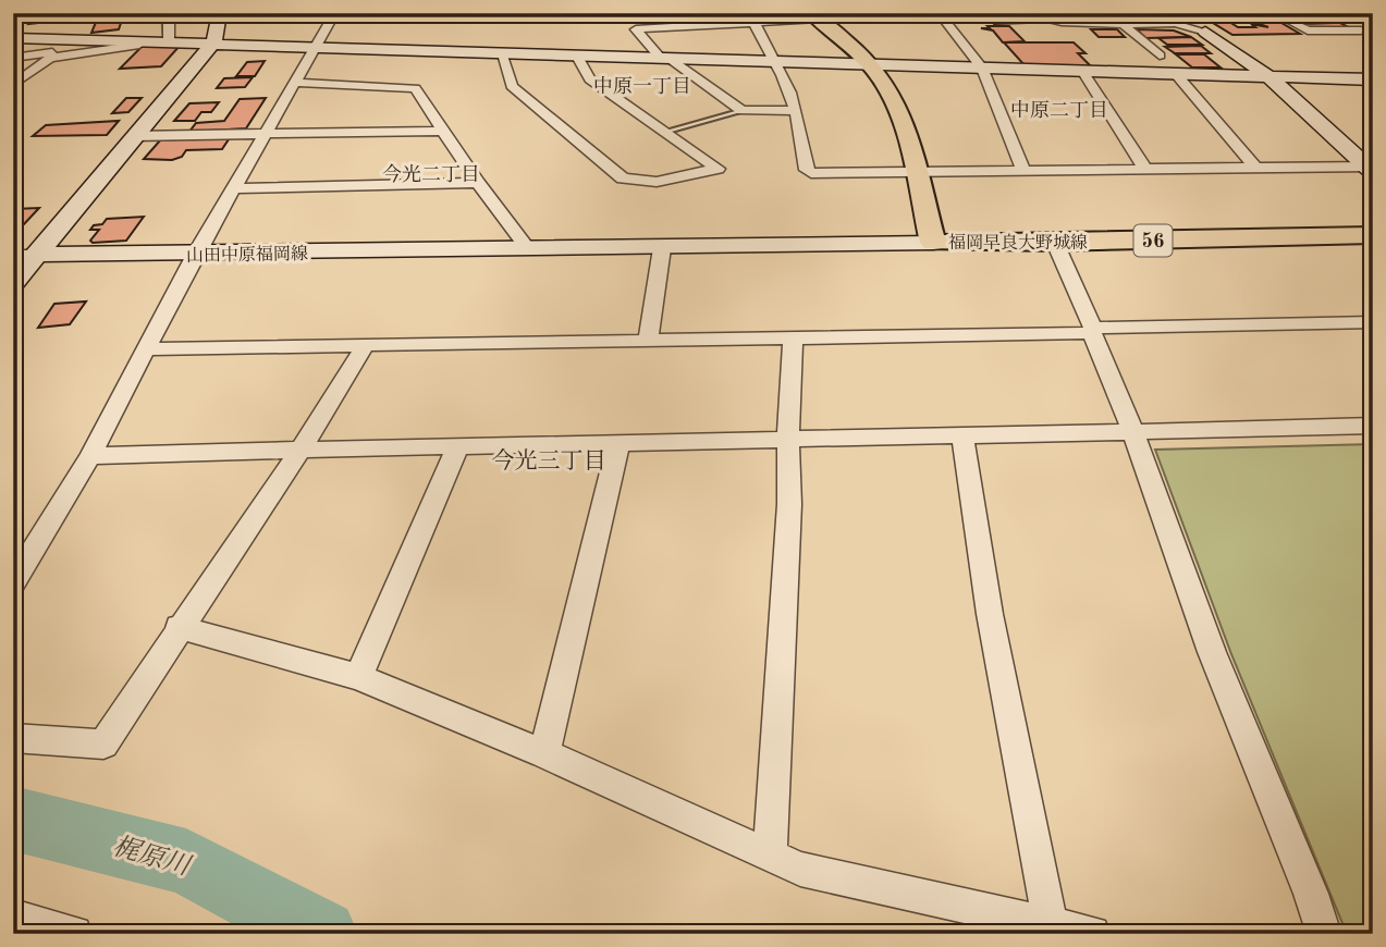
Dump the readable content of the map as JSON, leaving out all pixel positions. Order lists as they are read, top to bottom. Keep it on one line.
{"streets":{"main road":["56","福岡早良大野城線"],"street":["山田中原福岡線"]},"crossings":[["福岡早良大野城線","山田中原福岡線"]],"districts":["中原一丁目","中原二丁目","今光二丁目","今光三丁目"],"water":["梶原川"]}
